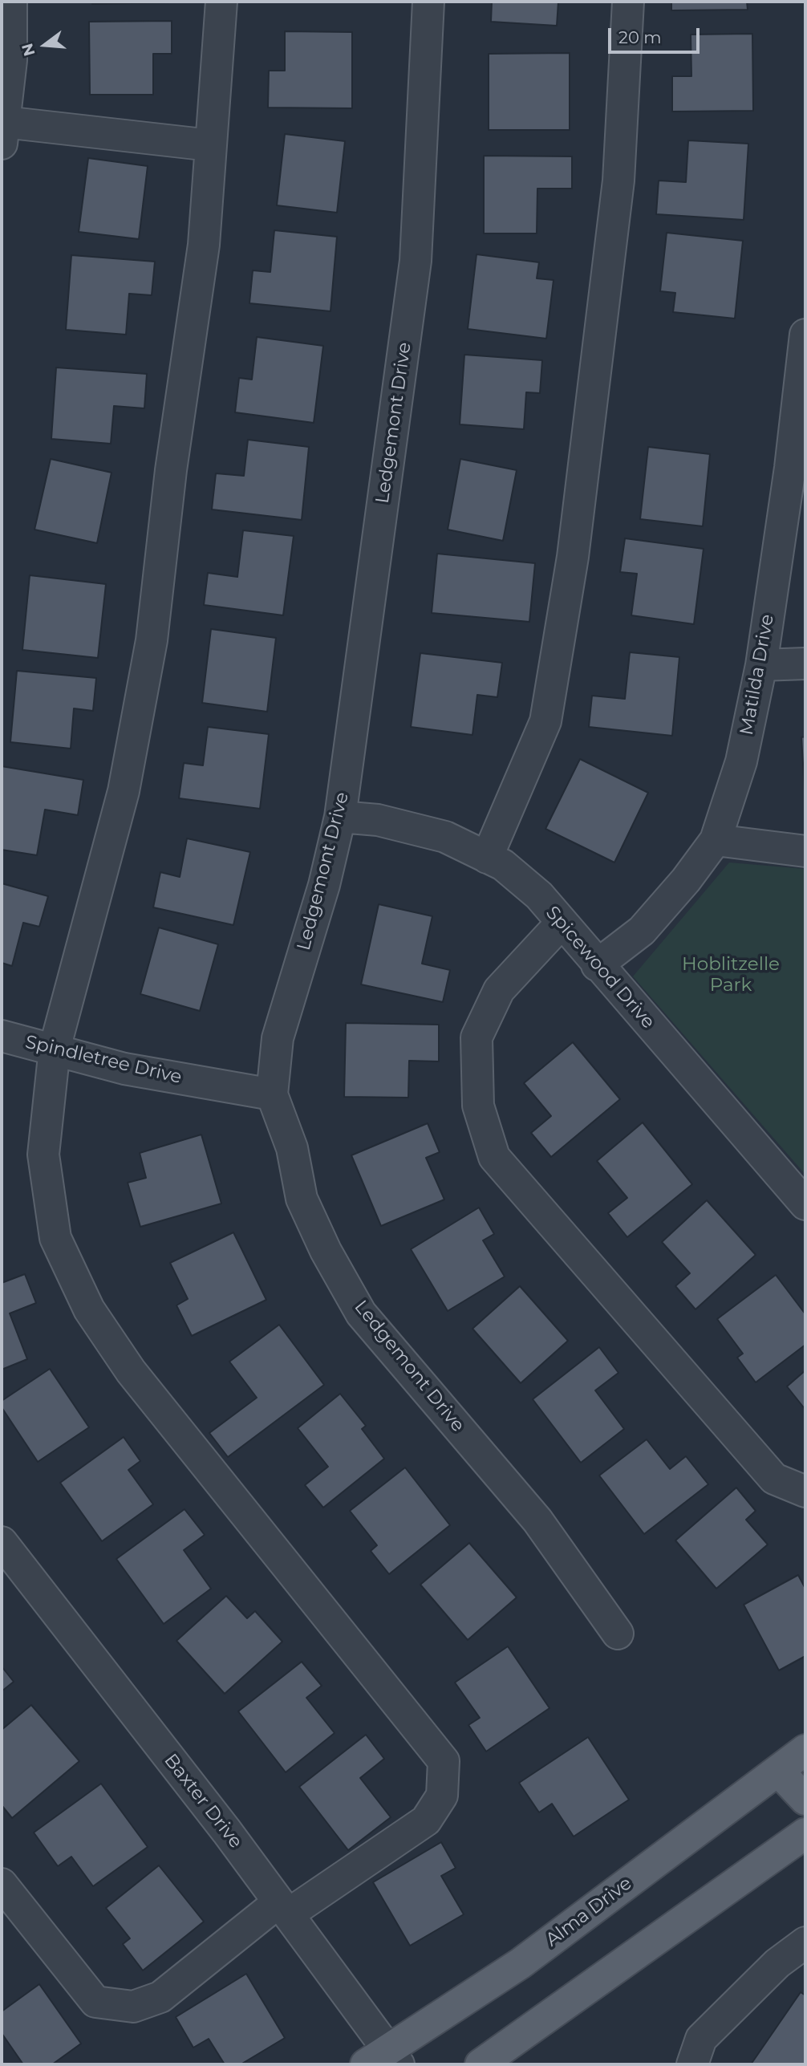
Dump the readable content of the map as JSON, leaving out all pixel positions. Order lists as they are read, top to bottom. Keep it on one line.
{"streets":{"main road":["Alma Drive"],"street":["Ledgemont Drive","Matilda Drive","Spicewood Drive","Spindletree Drive","Baxter Drive"]},"crossings":[["Ledgemont Drive","Spicewood Drive"],["Ledgemont Drive","Spindletree Drive"],["Matilda Drive","Spicewood Drive"],["Baxter Drive","Alma Drive"]],"parks":["Hoblitzelle Park"],"scale_bar":"20 m","north":"left"}
